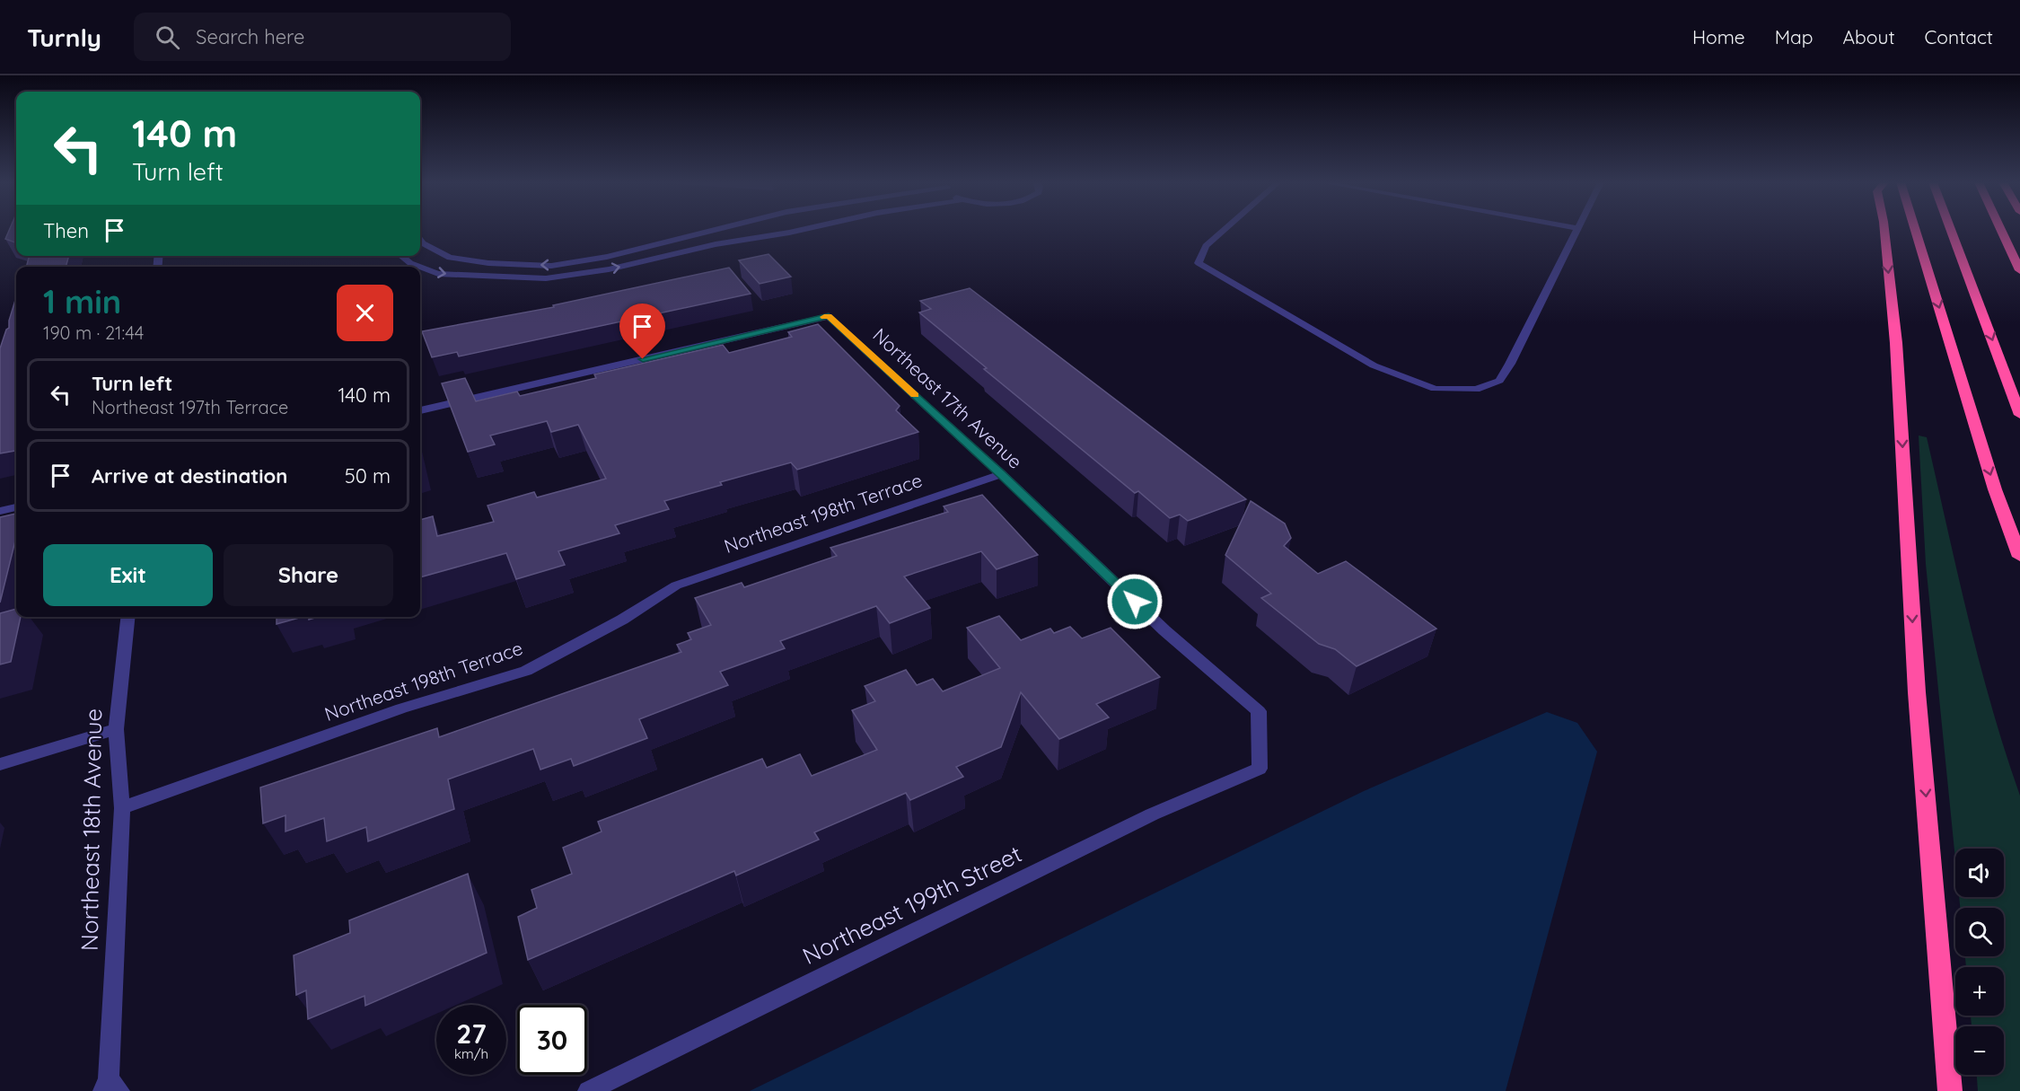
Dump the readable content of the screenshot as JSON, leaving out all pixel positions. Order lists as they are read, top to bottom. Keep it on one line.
{"streets":{"street":["Northeast 17th Avenue","Northeast 198th Terrace","Northeast 18th Avenue","Northeast 199th Street"]},"crossings":[["Northeast 17th Avenue","Northeast 198th Terrace"],["Northeast 17th Avenue","Northeast 199th Street"],["Northeast 198th Terrace","Northeast 18th Avenue"]],"page":{"header":"Turnly","search":"Search here","nav":["Home","Map","About","Contact"],"turn":["140 m","Turn left"],"then":"Then","heading":["1 min","190 m · 21:44"],"list":[{"name":"Turn left","note":"Northeast 197th Terrace","value":"140 m"},{"name":"Arrive at destination","value":"50 m"}],"buttons":["Exit","Share"],"map_buttons":["+","−"],"speed":"27 km/h","limit":"30"}}
